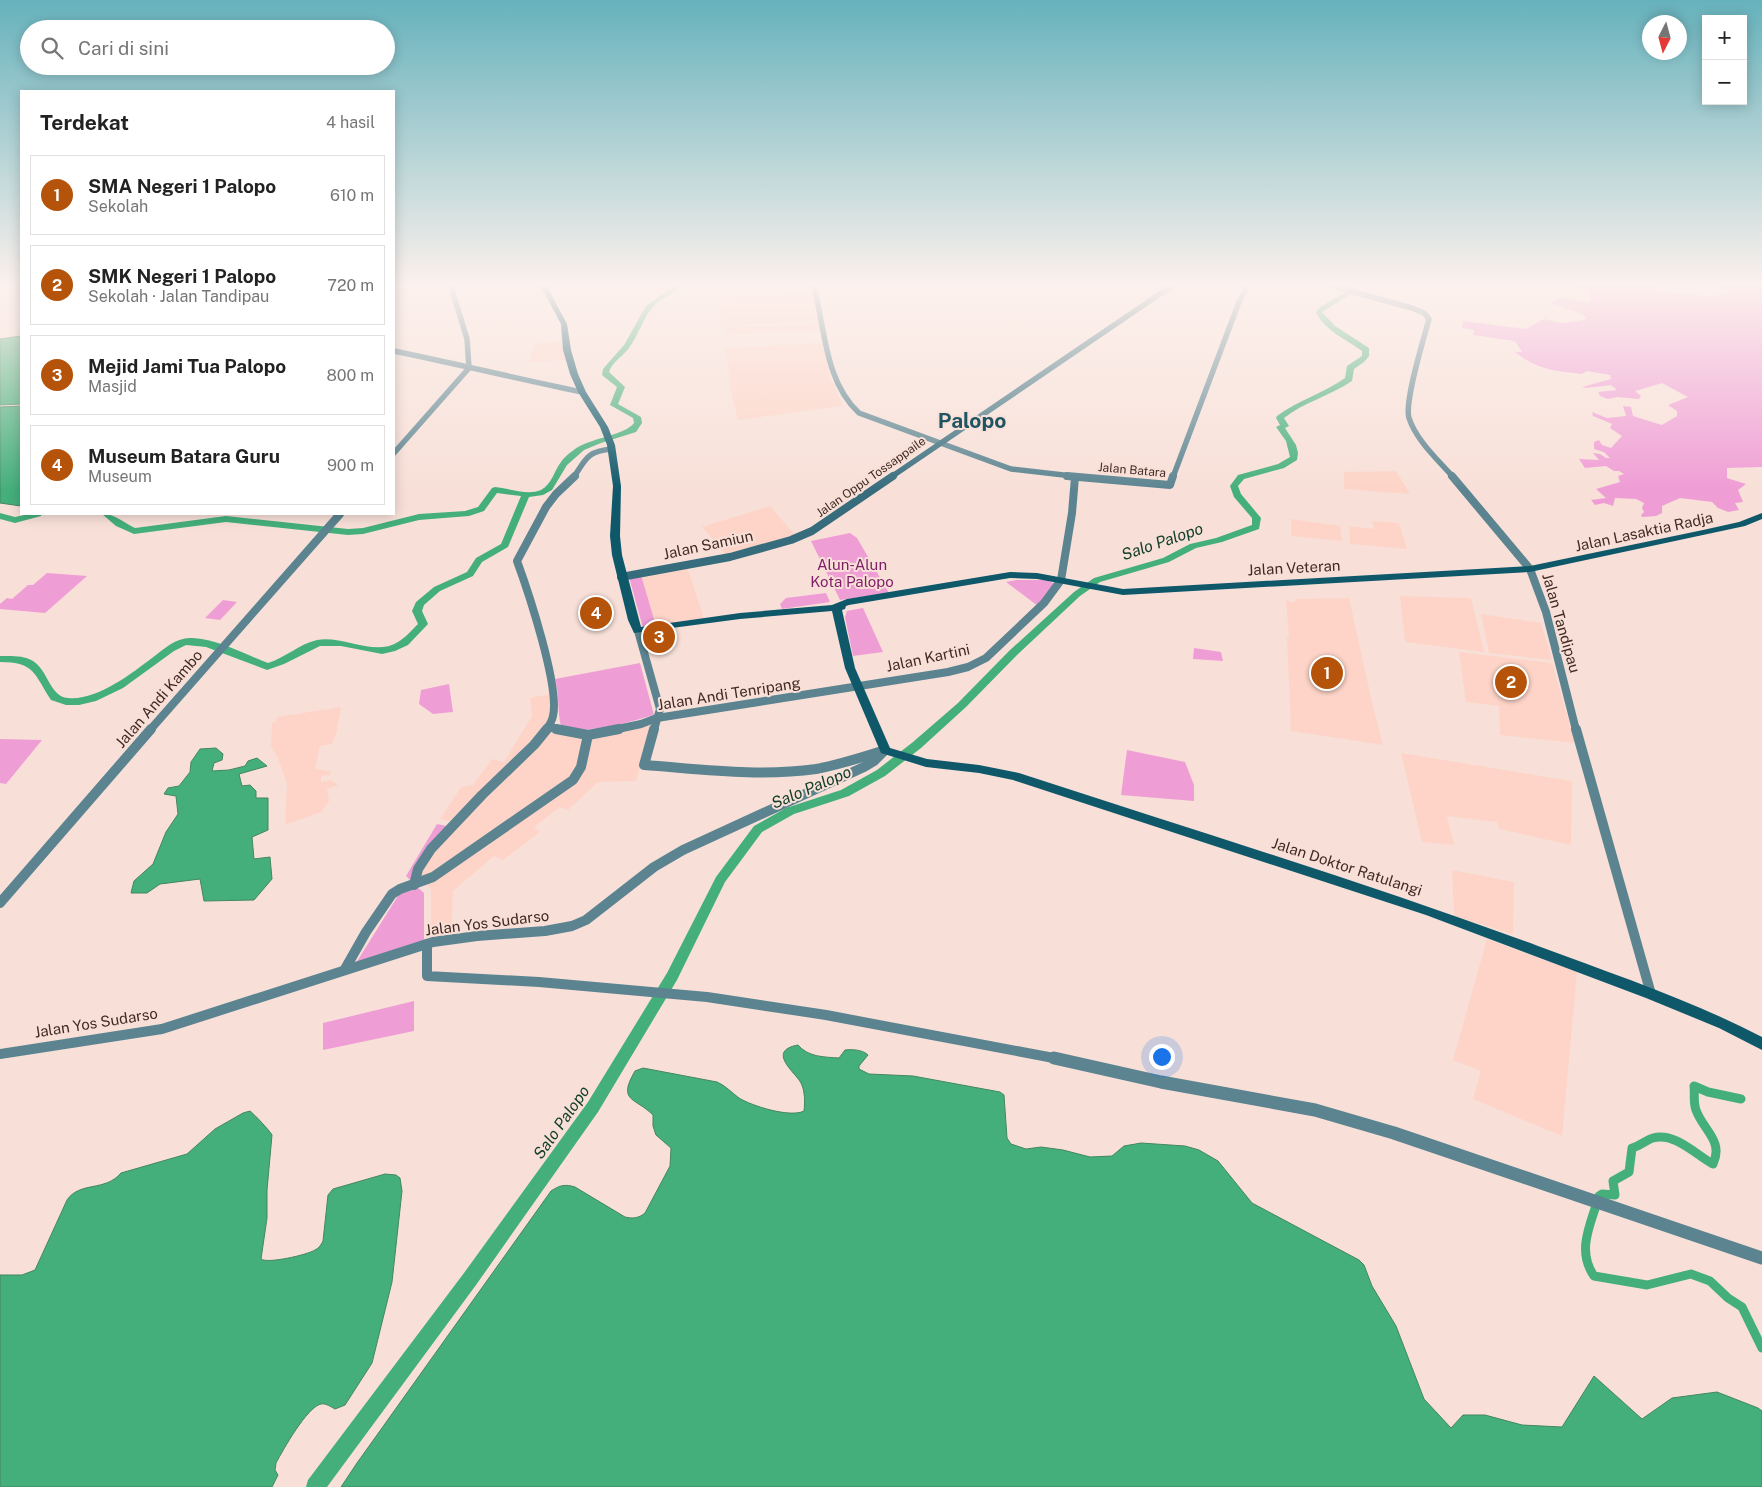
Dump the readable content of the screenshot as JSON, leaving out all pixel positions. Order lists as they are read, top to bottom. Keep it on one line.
{"streets":{"highway":["Jalan Lasaktia Radja","Jalan Veteran","Jalan Doktor Ratulangi"],"main road":["Jalan Oppu Tossappaile","Jalan Samiun"],"street":["Jalan Batara","Jalan Tandipau","Jalan Kartini","Jalan Andi Tenripang","Jalan Andi Kambo","Jalan Yos Sudarso"]},"crossings":[["Jalan Batara","Jalan Oppu Tossappaile"],["Jalan Oppu Tossappaile","Jalan Samiun"],["Jalan Lasaktia Radja","Jalan Veteran"],["Jalan Lasaktia Radja","Jalan Tandipau"],["Jalan Veteran","Jalan Tandipau"],["Jalan Veteran","Jalan Kartini"],["Jalan Tandipau","Jalan Doktor Ratulangi"],["Jalan Kartini","Jalan Andi Tenripang"],["Jalan Doktor Ratulangi","Jalan Yos Sudarso"]],"districts":["Palopo"],"water":["Salo Palopo"],"parks":["Alun-Alun Kota Palopo"],"north":"bottom","page":{"map_buttons":["+","−"],"search":"Cari di sini","heading":["Terdekat","4 hasil"],"list":[{"mark":"1","name":"SMA Negeri 1 Palopo","note":"Sekolah","value":"610 m"},{"mark":"2","name":"SMK Negeri 1 Palopo","note":"Sekolah · Jalan Tandipau","value":"720 m"},{"mark":"3","name":"Mejid Jami Tua Palopo","note":"Masjid","value":"800 m"},{"mark":"4","name":"Museum Batara Guru","note":"Museum","value":"900 m"}],"pins":["4","3","1","2"]}}
